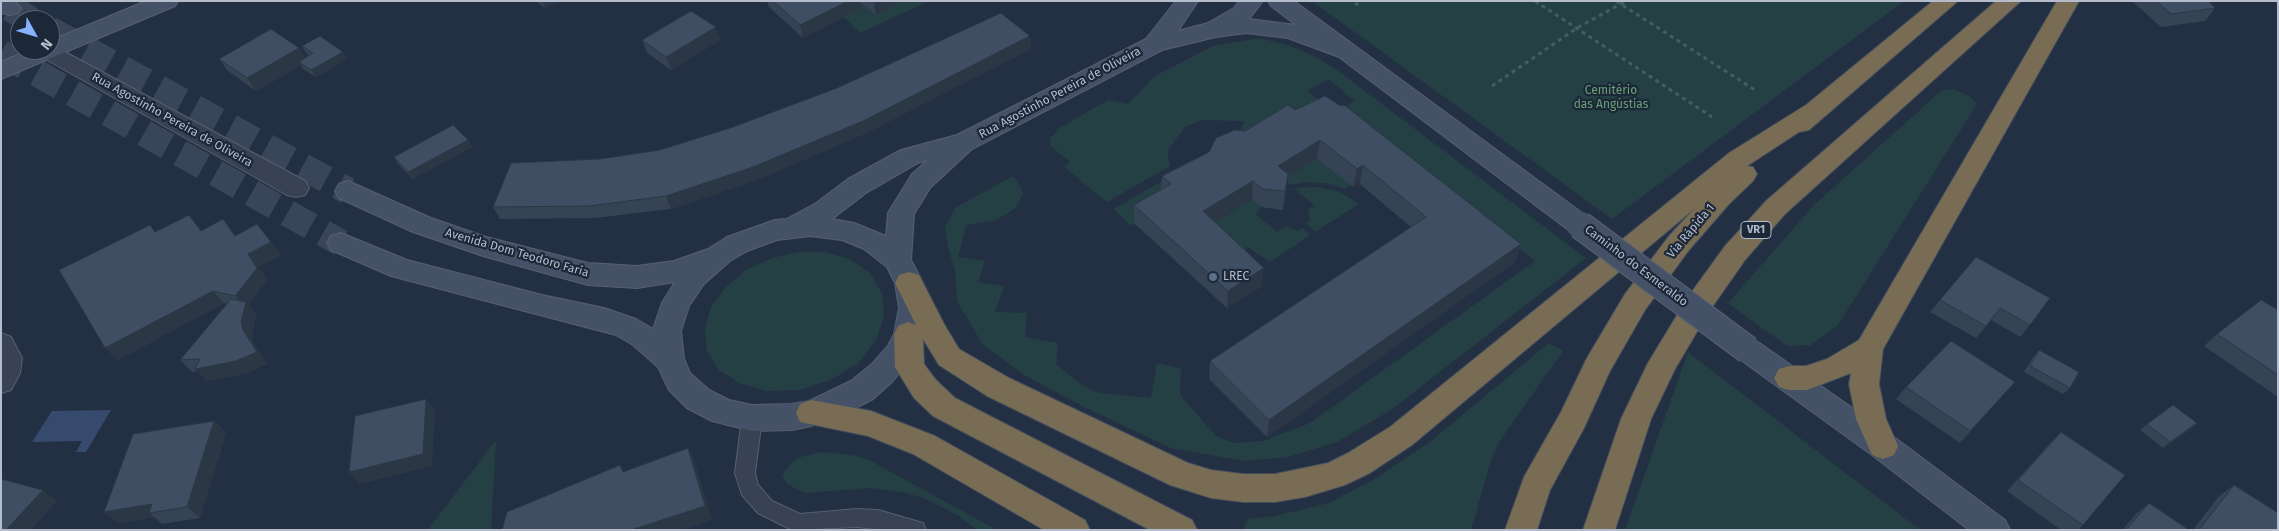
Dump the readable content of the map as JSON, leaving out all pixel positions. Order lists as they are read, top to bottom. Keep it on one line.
{"streets":{"highway":["VR1","Via Rápida 1"],"main road":["Rua Agostinho Pereira de Oliveira","Avenida Dom Teodoro Faria","Caminho do Esmeraldo"]},"crossings":[["Rua Agostinho Pereira de Oliveira","Caminho do Esmeraldo"]],"parks":["Cemitério das Angústias"],"places":["LREC"],"north":"bottom right"}
